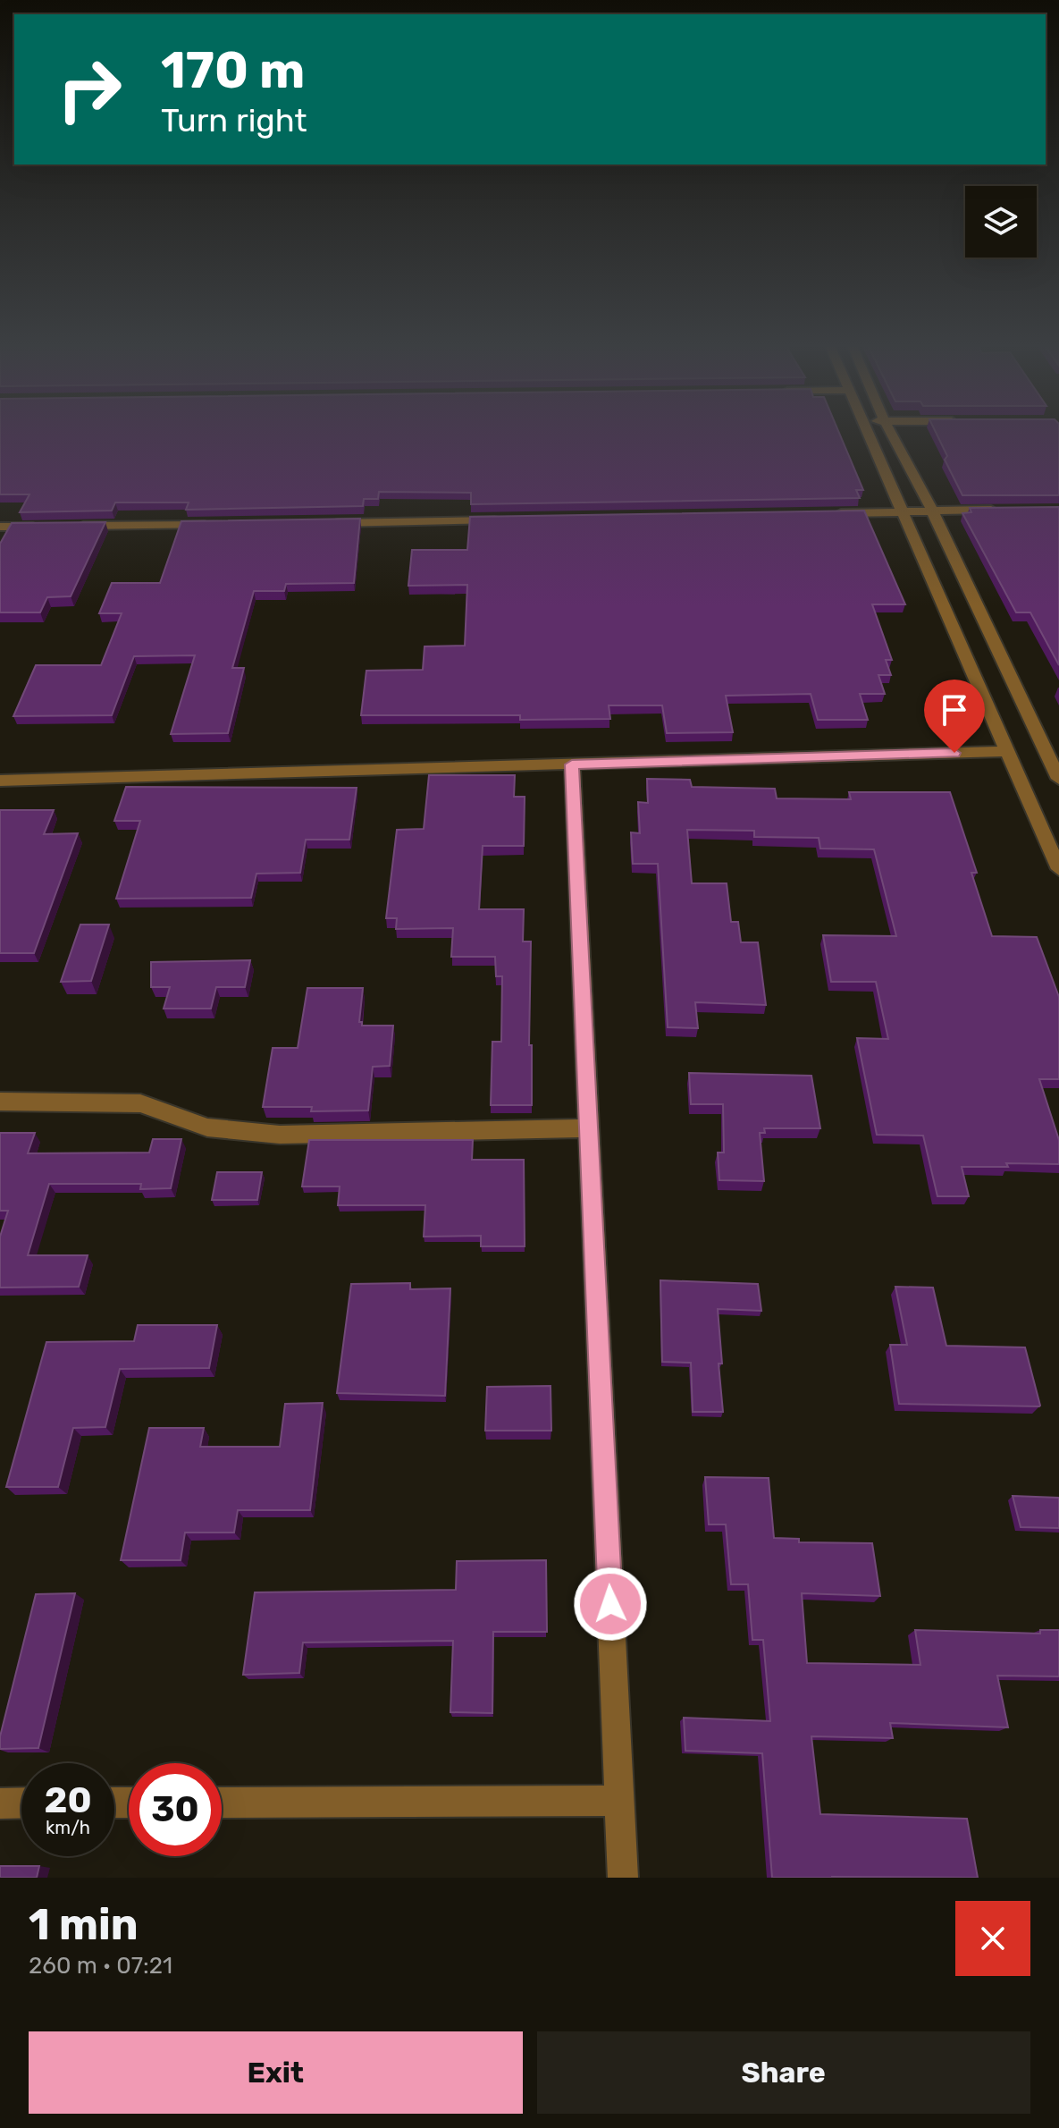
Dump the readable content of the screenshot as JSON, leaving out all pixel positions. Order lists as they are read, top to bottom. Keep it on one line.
{"page":{"turn":["170 m","Turn right"],"speed":"20 km/h","limit":"30","heading":["1 min","260 m · 07:21"],"buttons":["Exit","Share"]}}
